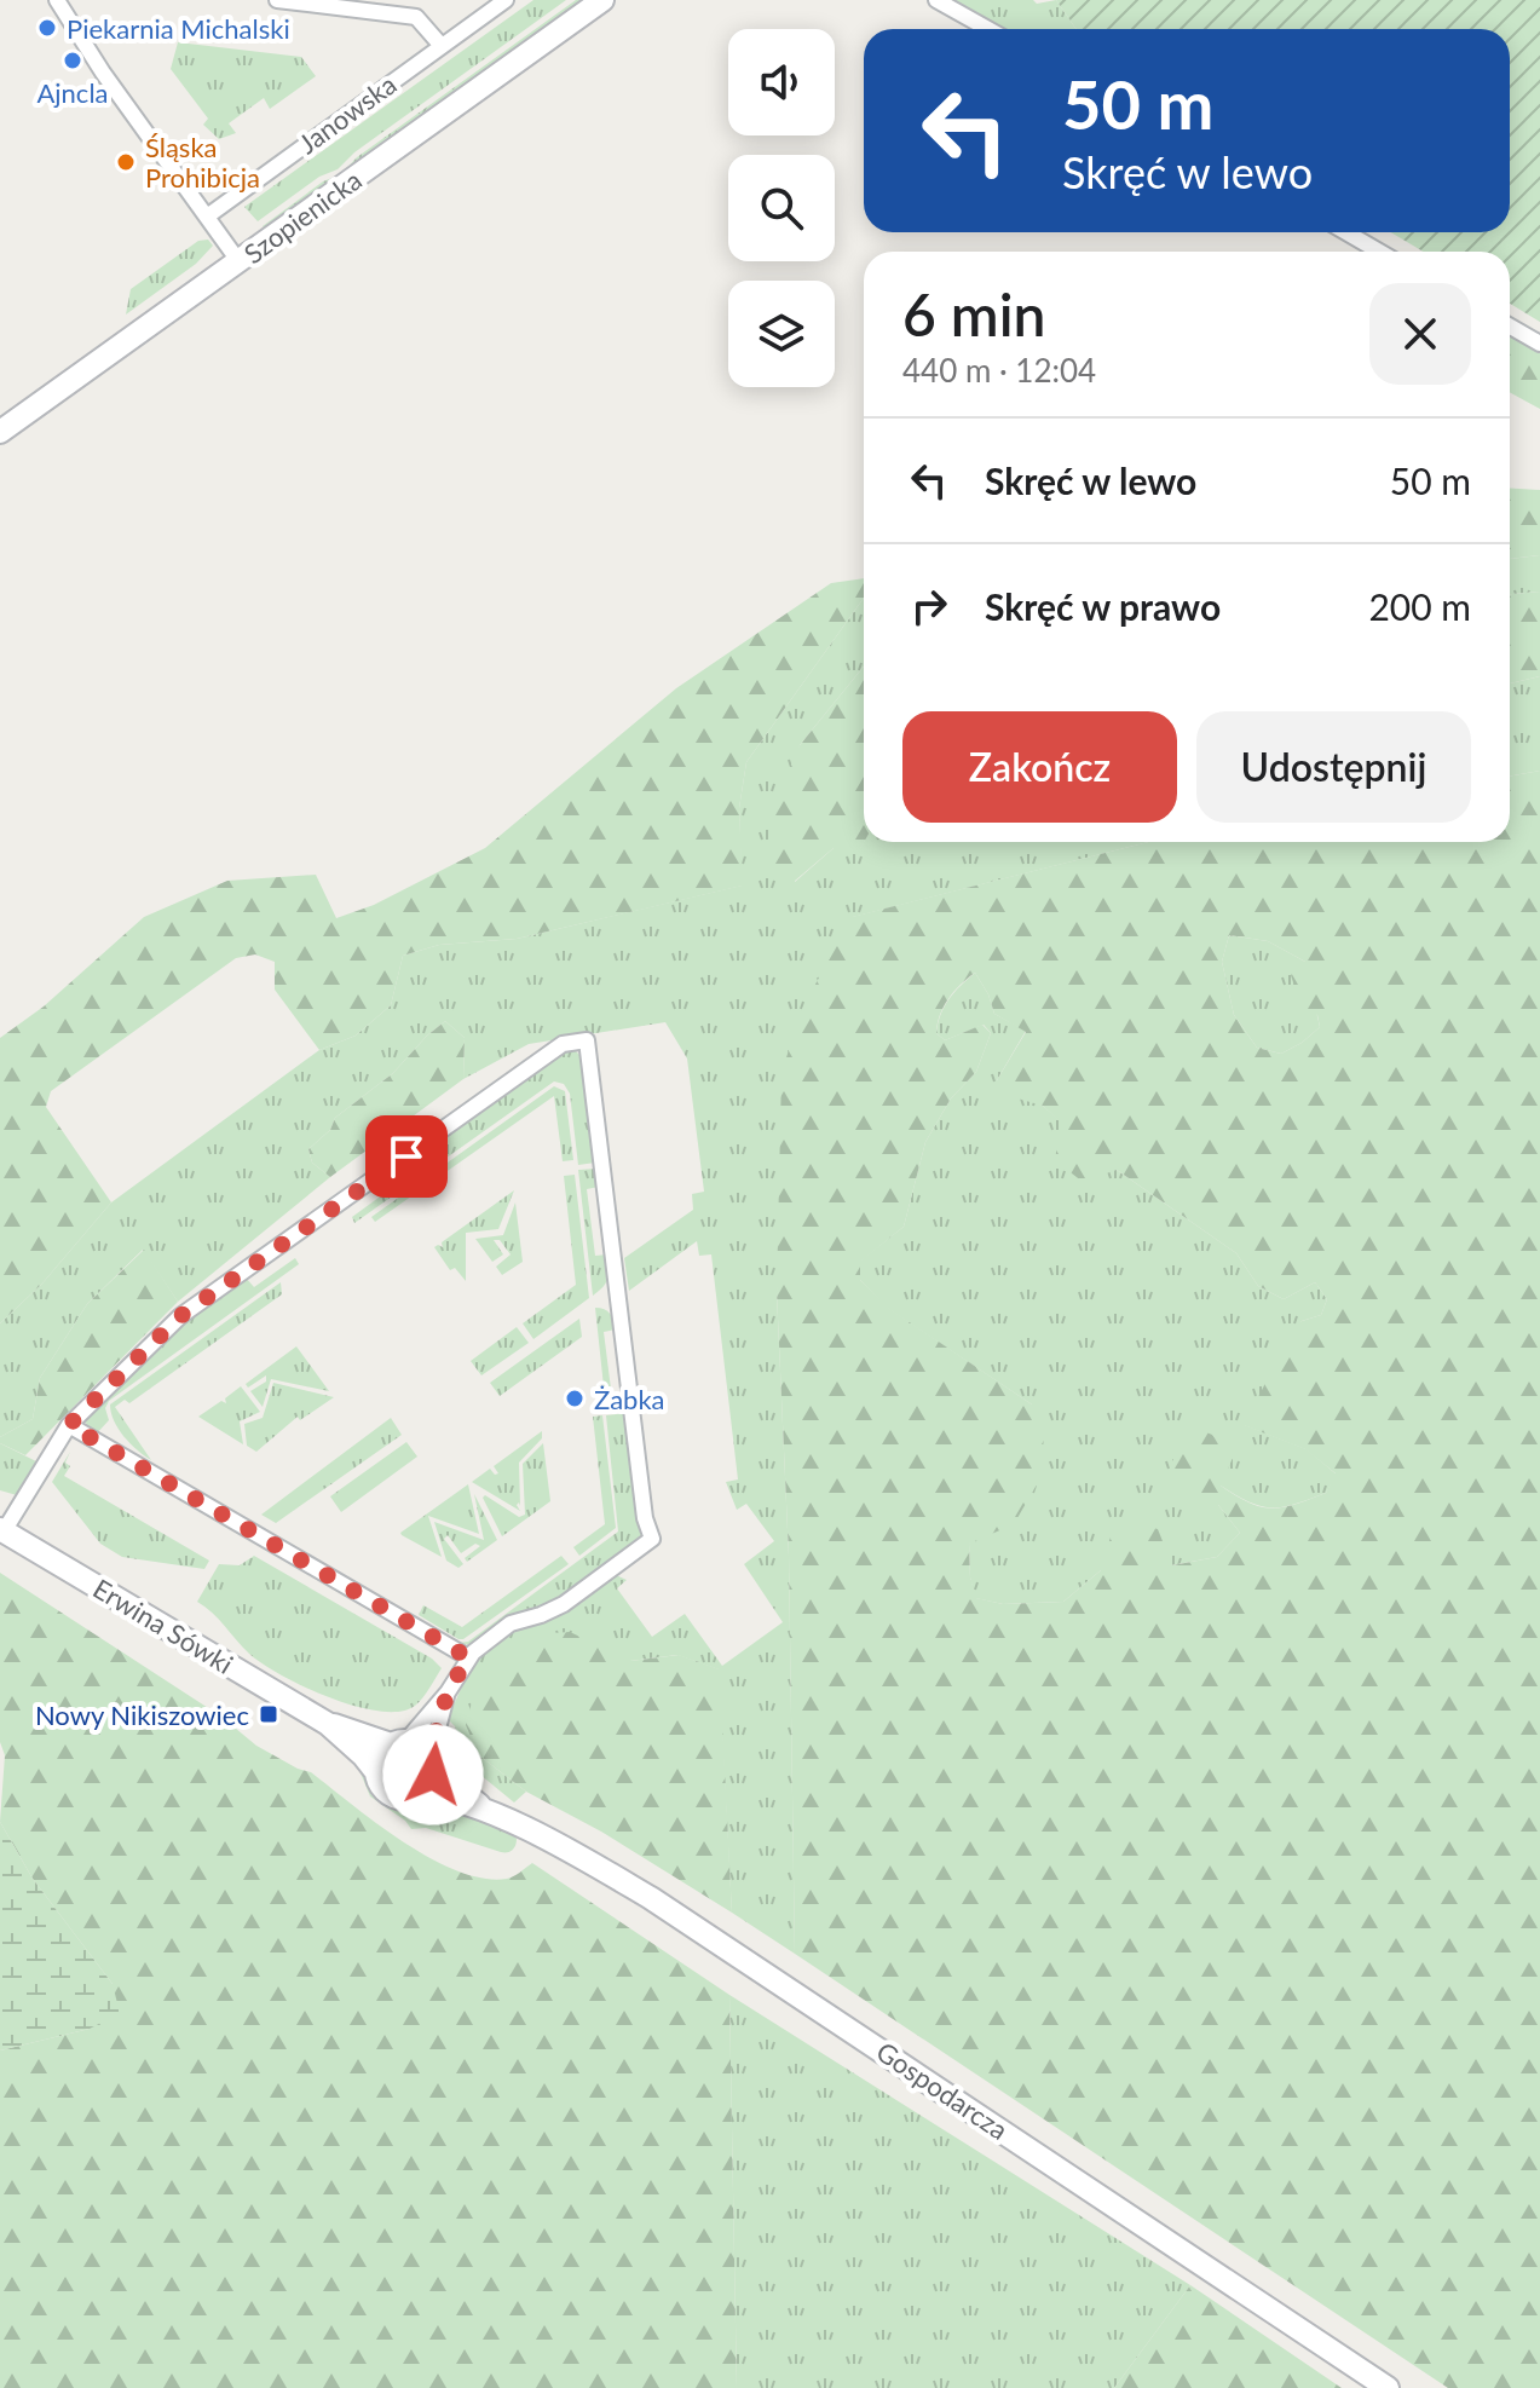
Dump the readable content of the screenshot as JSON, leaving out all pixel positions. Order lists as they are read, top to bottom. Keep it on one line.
{"streets":{"street":["Janowska","Szopienicka","Erwina Sówki","Gospodarcza"]},"crossings":[["Erwina Sówki","Gospodarcza"]],"places":{"other":["Piekarnia Michalski","Ajncla","Śląska Prohibicja","Żabka"],"transit":["Nowy Nikiszowiec"]},"page":{"turn":["50 m","Skręć w lewo"],"heading":["6 min","440 m · 12:04"],"list":[{"name":"Skręć w lewo","value":"50 m"},{"name":"Skręć w prawo","value":"200 m"}],"buttons":["Zakończ","Udostępnij"]}}
